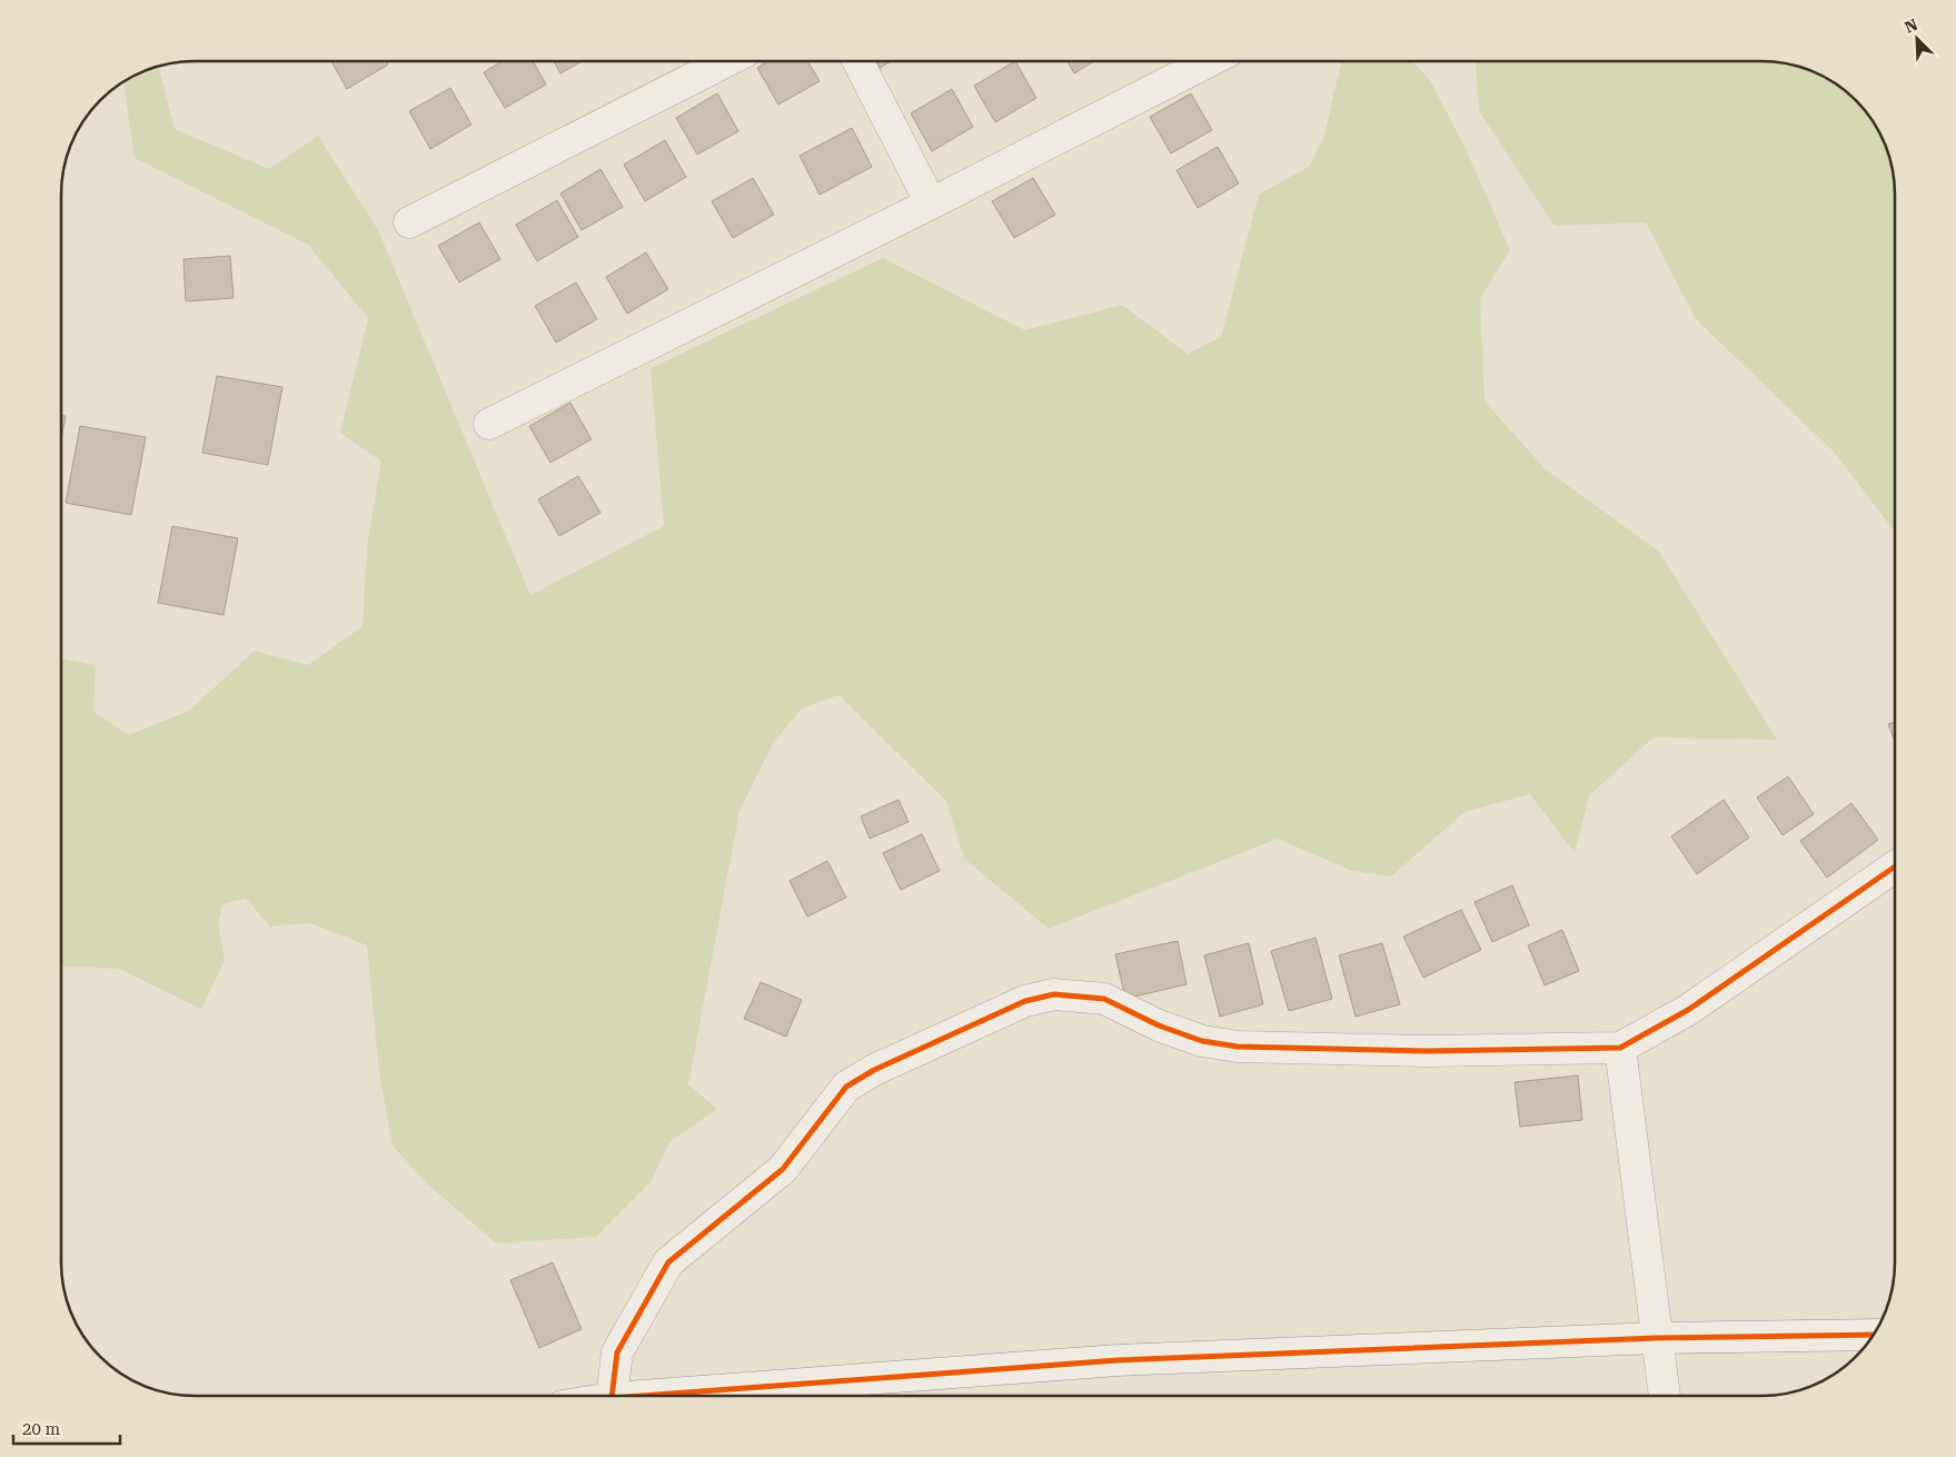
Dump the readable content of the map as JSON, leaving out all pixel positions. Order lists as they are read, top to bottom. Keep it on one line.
{"scale_bar":"20 m","north":"top left"}
